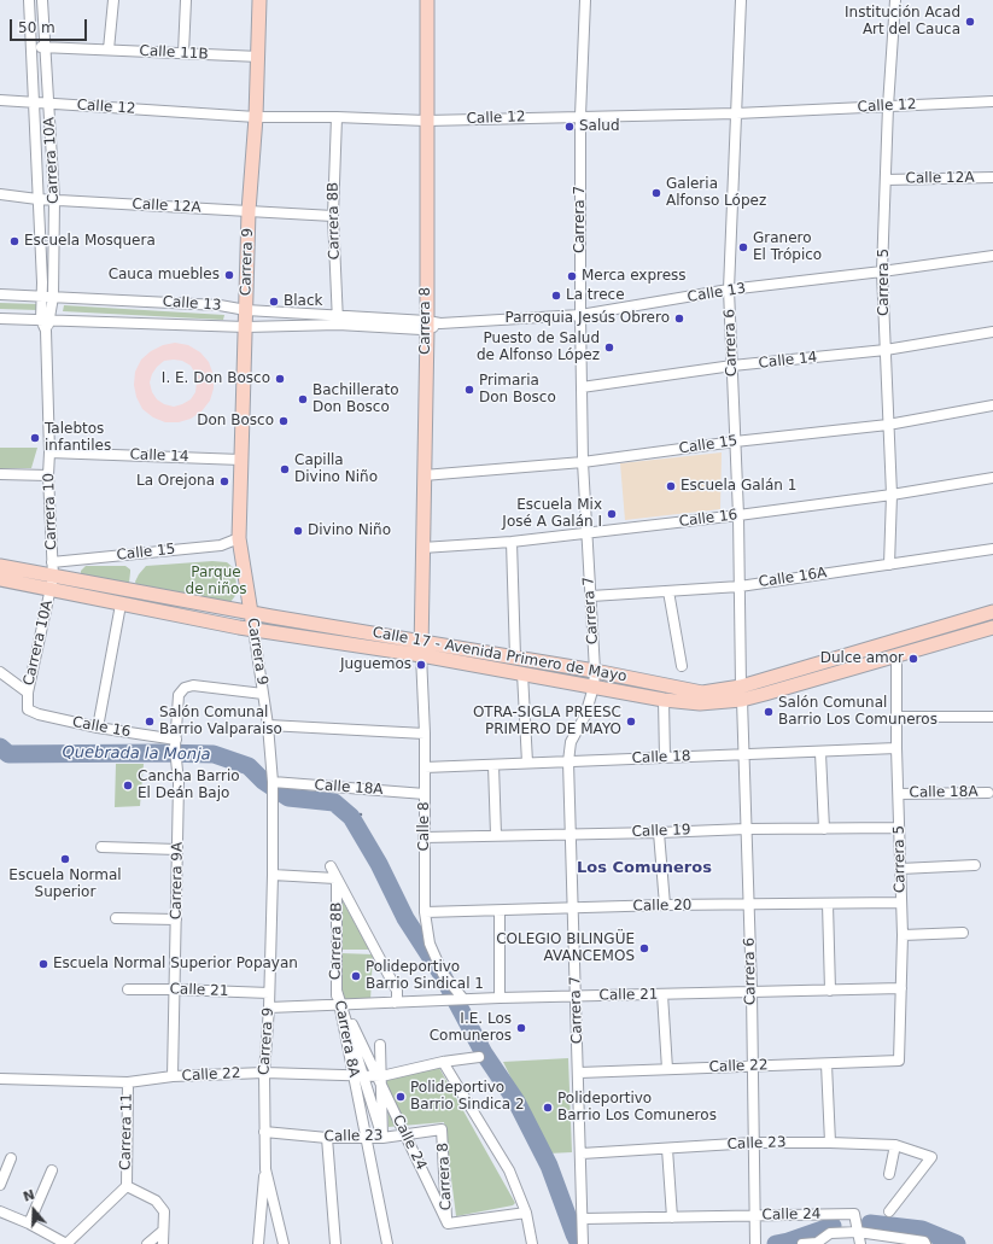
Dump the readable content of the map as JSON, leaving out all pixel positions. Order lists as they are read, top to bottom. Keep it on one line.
{"streets":{"main road":["Carrera 9","Carrera 8","Calle 17 - Avenida Primero de Mayo"],"street":["Calle 11B","Calle 12","Carrera 10A","Calle 12A","Carrera 7","Carrera 8B","Carrera 5","Calle 13","Carrera 6","Calle 14","Calle 15","Carrera 10","Calle 16","Calle 16A","Calle 18","Calle 18A","Calle 8","Calle 19","Carrera 9A","Calle 20","Calle 21","Carrera 8A","Calle 22","Carrera 11","Calle 23","Calle 24"]},"crossings":[["Calle 11B","Carrera 10A"],["Calle 11B","Carrera 9"],["Calle 12","Carrera 10A"],["Calle 12","Carrera 7"],["Calle 12","Carrera 8B"],["Calle 12","Carrera 9"],["Calle 12","Carrera 5"],["Calle 12","Carrera 8"],["Calle 12","Carrera 6"],["Carrera 10A","Calle 12A"],["Carrera 10A","Calle 13"],["Carrera 10A","Carrera 10"],["Carrera 10A","Calle 16"],["Carrera 10A","Calle 17 - Avenida Primero de Mayo"],["Calle 12A","Carrera 8B"],["Calle 12A","Carrera 9"],["Calle 12A","Carrera 5"],["Carrera 7","Calle 13"],["Carrera 7","Calle 14"],["Carrera 7","Calle 15"],["Carrera 7","Calle 16"],["Carrera 7","Calle 16A"],["Carrera 7","Calle 17 - Avenida Primero de Mayo"],["Carrera 7","Calle 18"],["Carrera 7","Calle 19"],["Carrera 7","Calle 20"],["Carrera 7","Calle 21"],["Carrera 7","Calle 22"],["Carrera 7","Calle 23"],["Carrera 7","Calle 24"],["Carrera 8B","Calle 13"],["Carrera 8B","Calle 21"],["Carrera 8B","Carrera 8A"],["Carrera 8B","Calle 24"],["Carrera 9","Calle 13"],["Carrera 9","Calle 14"],["Carrera 9","Calle 15"],["Carrera 9","Calle 17 - Avenida Primero de Mayo"],["Carrera 9","Calle 18A"],["Carrera 9","Carrera 9A"],["Carrera 9","Calle 21"],["Carrera 9","Calle 22"],["Carrera 9","Calle 23"],["Carrera 5","Calle 13"],["Carrera 5","Calle 14"],["Carrera 5","Calle 15"],["Carrera 5","Calle 16"],["Carrera 5","Calle 16A"],["Carrera 5","Calle 17 - Avenida Primero de Mayo"],["Carrera 5","Calle 18"],["Carrera 5","Calle 18A"],["Carrera 5","Calle 19"],["Carrera 5","Calle 20"],["Carrera 5","Calle 21"],["Carrera 5","Calle 22"],["Calle 13","Carrera 8"],["Calle 13","Carrera 6"],["Calle 13","Carrera 10"],["Carrera 8","Calle 15"],["Carrera 8","Calle 16"],["Carrera 8","Calle 17 - Avenida Primero de Mayo"],["Carrera 8","Calle 8"],["Carrera 8","Calle 23"],["Carrera 8","Calle 24"],["Carrera 6","Calle 14"],["Carrera 6","Calle 15"],["Carrera 6","Calle 16"],["Carrera 6","Calle 16A"],["Carrera 6","Calle 17 - Avenida Primero de Mayo"],["Carrera 6","Calle 18"],["Carrera 6","Calle 19"],["Carrera 6","Calle 20"],["Carrera 6","Calle 21"],["Carrera 6","Calle 22"],["Carrera 6","Calle 23"],["Carrera 6","Calle 24"],["Calle 14","Carrera 10"],["Calle 15","Carrera 10"],["Carrera 10","Calle 17 - Avenida Primero de Mayo"],["Calle 16","Carrera 9A"],["Calle 17 - Avenida Primero de Mayo","Calle 8"],["Calle 18","Calle 8"],["Calle 18A","Calle 8"],["Calle 8","Calle 19"],["Calle 8","Calle 20"],["Calle 8","Calle 21"],["Carrera 9A","Calle 21"],["Carrera 9A","Calle 22"],["Carrera 8A","Calle 22"],["Carrera 8A","Calle 23"],["Carrera 8A","Calle 24"],["Calle 22","Carrera 11"]],"districts":["Los Comuneros"],"water":["Quebrada la Monja"],"parks":["Parque de niños"],"places":["Institución Acad Art del Cauca","Salud","Galeria Alfonso López","Escuela Mosquera","Granero El Trópico","Cauca muebles","Merca express","La trece","Black","Parroquia Jesús Obrero","Puesto de Salud de Alfonso López","I. E. Don Bosco","Primaria Don Bosco","Bachillerato Don Bosco","Don Bosco","Talebtos infantiles","Capilla Divino Niño","La Orejona","Escuela Galán 1","Escuela Mix José A Galán I","Divino Niño","Dulce amor","Juguemos","Salón Comunal Barrio Los Comuneros","Salón Comunal Barrio Valparaiso","OTRA-SIGLA PREESC PRIMERO DE MAYO","Cancha Barrio El Deán Bajo","Escuela Normal Superior","COLEGIO BILINGÜE AVANCEMOS","Escuela Normal Superior Popayan","Polideportivo Barrio Sindical 1","I.E. Los Comuneros","Polideportivo Barrio Sindica 2","Polideportivo Barrio Los Comuneros"],"scale_bar":"50 m","north":"top"}
